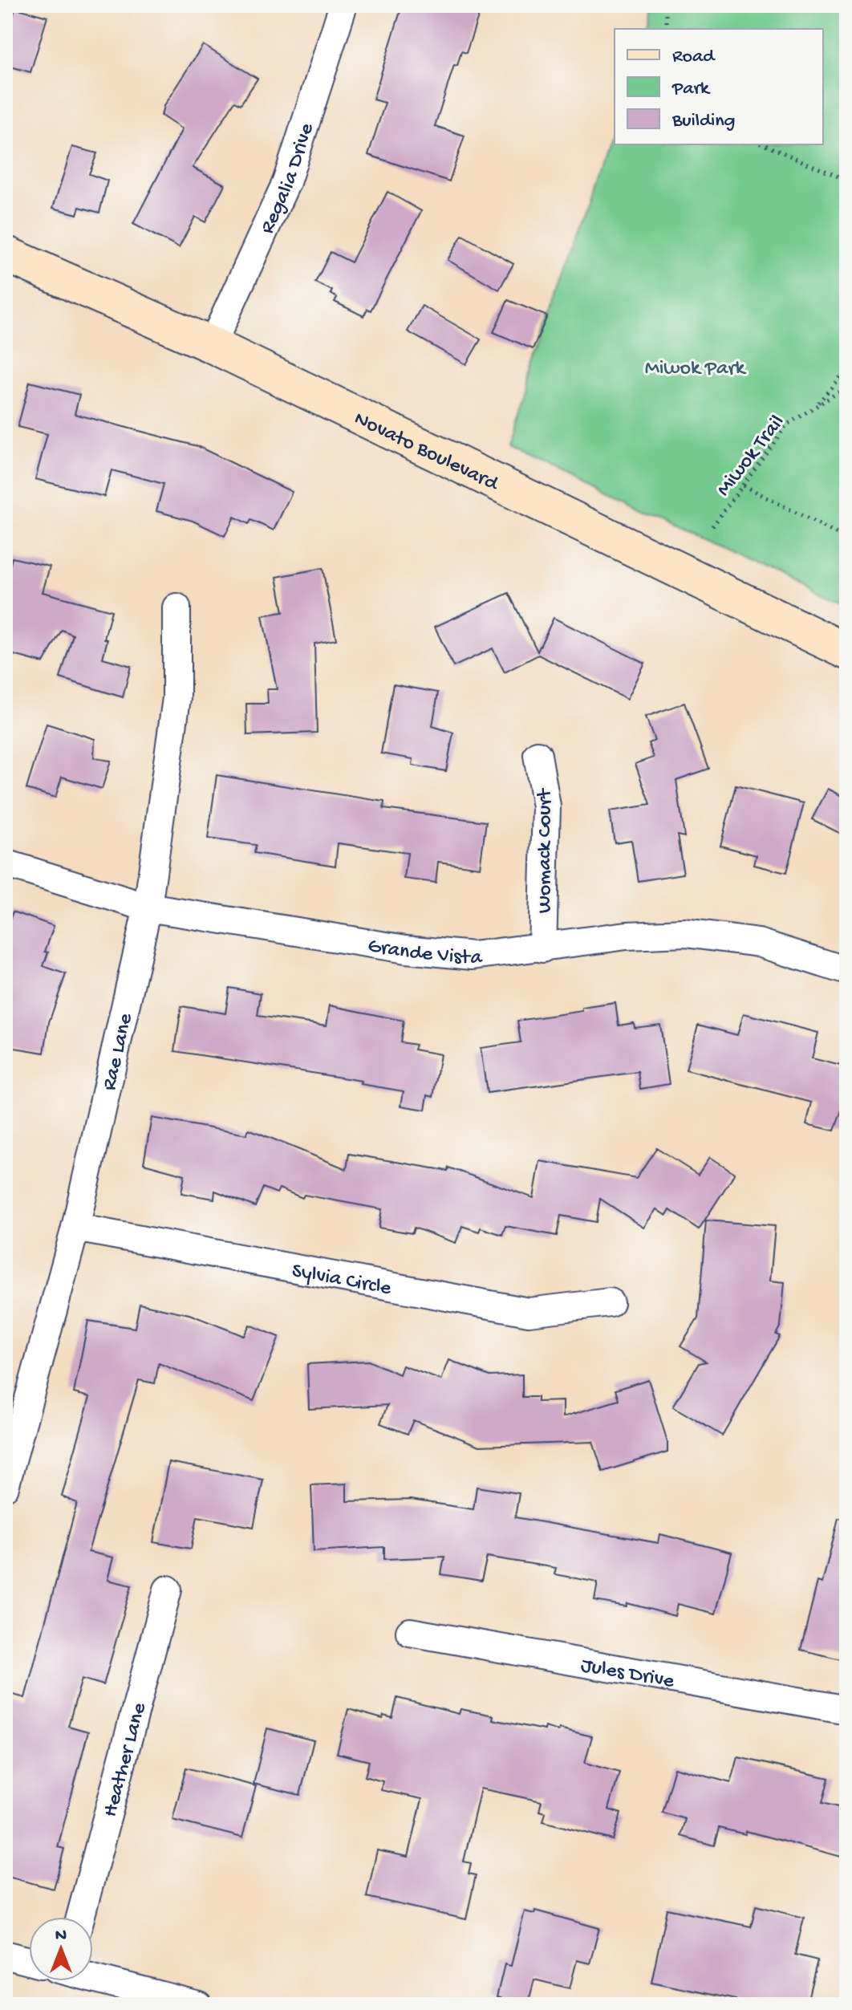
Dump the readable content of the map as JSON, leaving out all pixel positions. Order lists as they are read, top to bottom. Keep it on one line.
{"streets":{"main road":["Novato Boulevard"],"street":["Regalia Drive","Womack Court","Grande Vista","Rae Lane","Sylvia Circle","Jules Drive","Heather Lane"],"path":["Miwok Trail"]},"crossings":[["Regalia Drive","Novato Boulevard"],["Womack Court","Grande Vista"],["Grande Vista","Rae Lane"],["Rae Lane","Sylvia Circle"]],"parks":["Miwok Park"],"legend":["Road","Park","Building"],"north":"top"}
